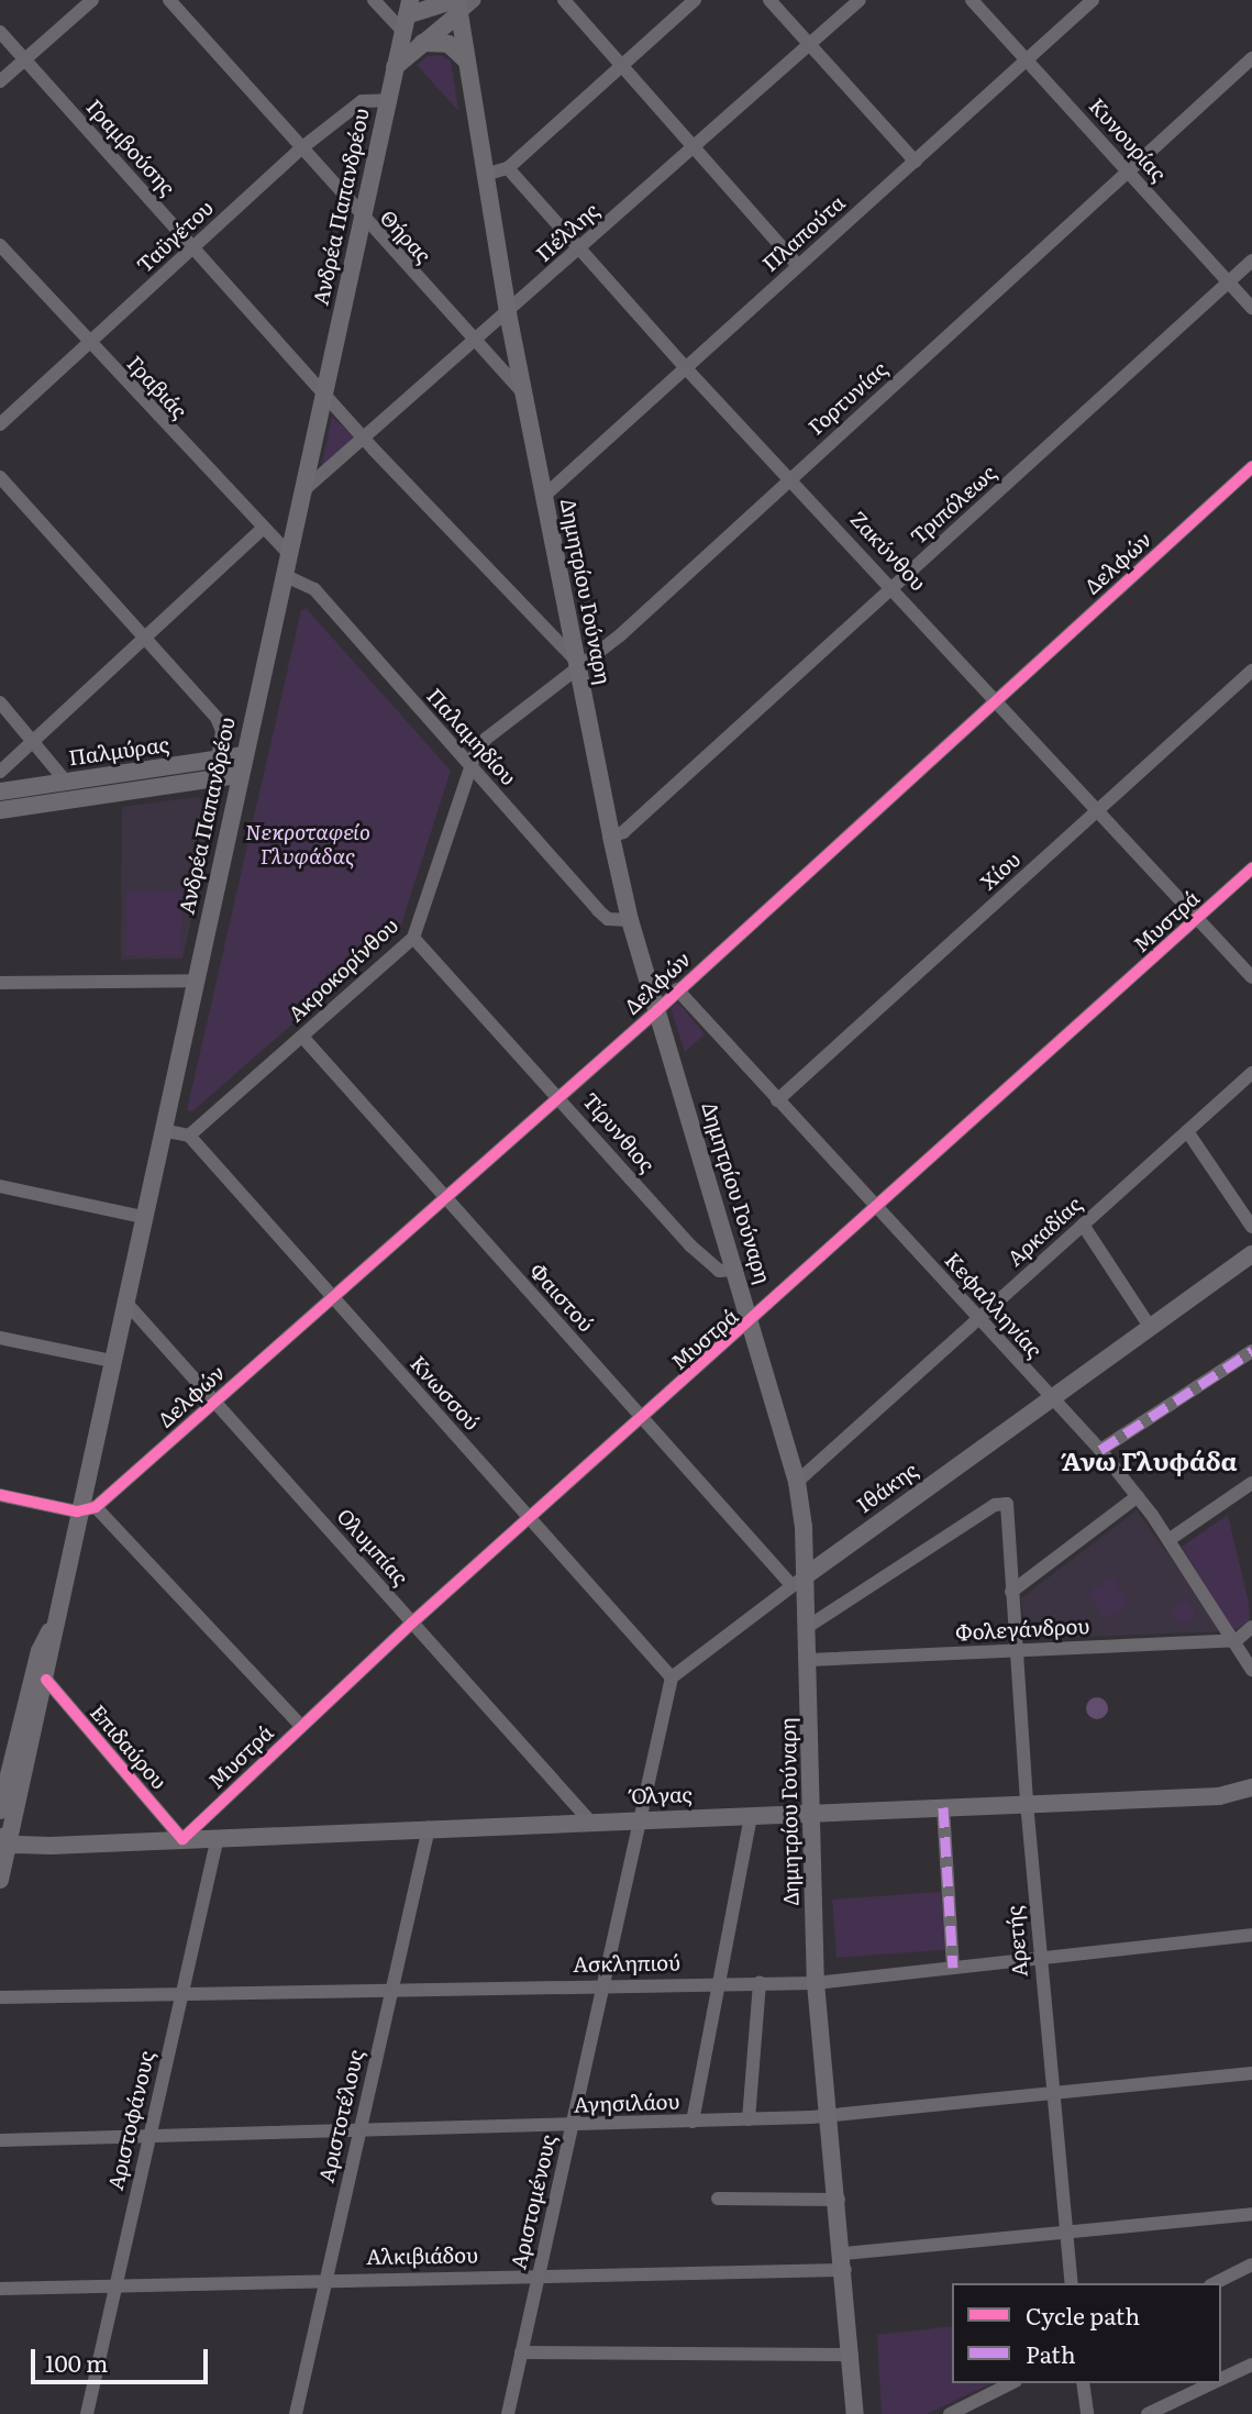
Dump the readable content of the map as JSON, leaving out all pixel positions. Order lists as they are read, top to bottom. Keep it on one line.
{"streets":{"main road":["Ανδρέα Παπανδρέου","Δημητρίου Γούναρη","Παλμύρας","Ιθάκης","Όλγας"],"street":["Κυνουρίας","Γραμβούσης","Πέλλης","Πλαπούτα","Ταϋγέτου","Θήρας","Γραβιάς","Γορτυνίας","Τριπόλεως","Ζακύνθου","Δελφών","Παλαμηδίου","Χίου","Μυστρά","Ακροκορίνθου","Τίρυνθιος","Αρκαδίας","Φαιστού","Κεφαλληνίας","Κνωσσού","Ολυμπίας","Φολεγάνδρου","Επιδαύρου","Αρετής","Ασκληπιού","Αγησιλάου","Αριστοτέλους","Αριστοφάνους","Αριστομένους","Αλκιβιάδου"]},"crossings":[["Κυνουρίας","Πλαπούτα"],["Κυνουρίας","Γορτυνίας"],["Κυνουρίας","Τριπόλεως"],["Γραμβούσης","Ανδρέα Παπανδρέου"],["Γραμβούσης","Πέλλης"],["Γραμβούσης","Ταϋγέτου"],["Γραμβούσης","Γορτυνίας"],["Γραμβούσης","Δημητρίου Γούναρη"],["Ανδρέα Παπανδρέου","Πέλλης"],["Ανδρέα Παπανδρέου","Ταϋγέτου"],["Ανδρέα Παπανδρέου","Θήρας"],["Ανδρέα Παπανδρέου","Γραβιάς"],["Ανδρέα Παπανδρέου","Δελφών"],["Ανδρέα Παπανδρέου","Παλαμηδίου"],["Ανδρέα Παπανδρέου","Παλμύρας"],["Ανδρέα Παπανδρέου","Ολυμπίας"],["Ανδρέα Παπανδρέου","Επιδαύρου"],["Ανδρέα Παπανδρέου","Όλγας"],["Πέλλης","Θήρας"],["Πέλλης","Ζακύνθου"],["Πέλλης","Δημητρίου Γούναρη"],["Πλαπούτα","Ζακύνθου"],["Πλαπούτα","Δημητρίου Γούναρη"],["Ταϋγέτου","Θήρας"],["Ταϋγέτου","Γραβιάς"],["Θήρας","Δημητρίου Γούναρη"],["Γορτυνίας","Ζακύνθου"],["Γορτυνίας","Δημητρίου Γούναρη"],["Γορτυνίας","Παλαμηδίου"],["Γορτυνίας","Ακροκορίνθου"],["Τριπόλεως","Ζακύνθου"],["Τριπόλεως","Δημητρίου Γούναρη"],["Ζακύνθου","Δελφών"],["Ζακύνθου","Χίου"],["Ζακύνθου","Μυστρά"],["Δελφών","Δημητρίου Γούναρη"],["Δελφών","Τίρυνθιος"],["Δελφών","Φαιστού"],["Δελφών","Κεφαλληνίας"],["Δελφών","Κνωσσού"],["Δελφών","Ολυμπίας"],["Δημητρίου Γούναρη","Παλαμηδίου"],["Δημητρίου Γούναρη","Μυστρά"],["Δημητρίου Γούναρη","Τίρυνθιος"],["Δημητρίου Γούναρη","Αρκαδίας"],["Δημητρίου Γούναρη","Ιθάκης"],["Δημητρίου Γούναρη","Φολεγάνδρου"],["Δημητρίου Γούναρη","Όλγας"],["Δημητρίου Γούναρη","Αρετής"],["Δημητρίου Γούναρη","Ασκληπιού"],["Δημητρίου Γούναρη","Αγησιλάου"],["Δημητρίου Γούναρη","Αλκιβιάδου"],["Παλαμηδίου","Ακροκορίνθου"],["Χίου","Κεφαλληνίας"],["Μυστρά","Φαιστού"],["Μυστρά","Κεφαλληνίας"],["Μυστρά","Κνωσσού"],["Μυστρά","Ολυμπίας"],["Μυστρά","Επιδαύρου"],["Μυστρά","Όλγας"],["Ακροκορίνθου","Τίρυνθιος"],["Ακροκορίνθου","Φαιστού"],["Ακροκορίνθου","Κνωσσού"],["Αρκαδίας","Κεφαλληνίας"],["Φαιστού","Ιθάκης"],["Κεφαλληνίας","Ιθάκης"],["Κεφαλληνίας","Φολεγάνδρου"],["Κνωσσού","Ιθάκης"],["Ολυμπίας","Όλγας"],["Φολεγάνδρου","Αρετής"],["Επιδαύρου","Όλγας"],["Όλγας","Αρετής"],["Όλγας","Αριστοτέλους"],["Όλγας","Αριστοφάνους"],["Όλγας","Αριστομένους"],["Αρετής","Ασκληπιού"],["Αρετής","Αγησιλάου"],["Αρετής","Αλκιβιάδου"],["Ασκληπιού","Αριστοτέλους"],["Ασκληπιού","Αριστοφάνους"],["Ασκληπιού","Αριστομένους"],["Αγησιλάου","Αριστοτέλους"],["Αγησιλάου","Αριστοφάνους"],["Αγησιλάου","Αριστομένους"],["Αριστοτέλους","Αλκιβιάδου"],["Αριστοφάνους","Αλκιβιάδου"],["Αριστομένους","Αλκιβιάδου"]],"districts":["Άνω Γλυφάδα"],"parks":["Νεκροταφείο Γλυφάδας"],"legend":["Cycle path","Path"],"scale_bar":"100 m"}
